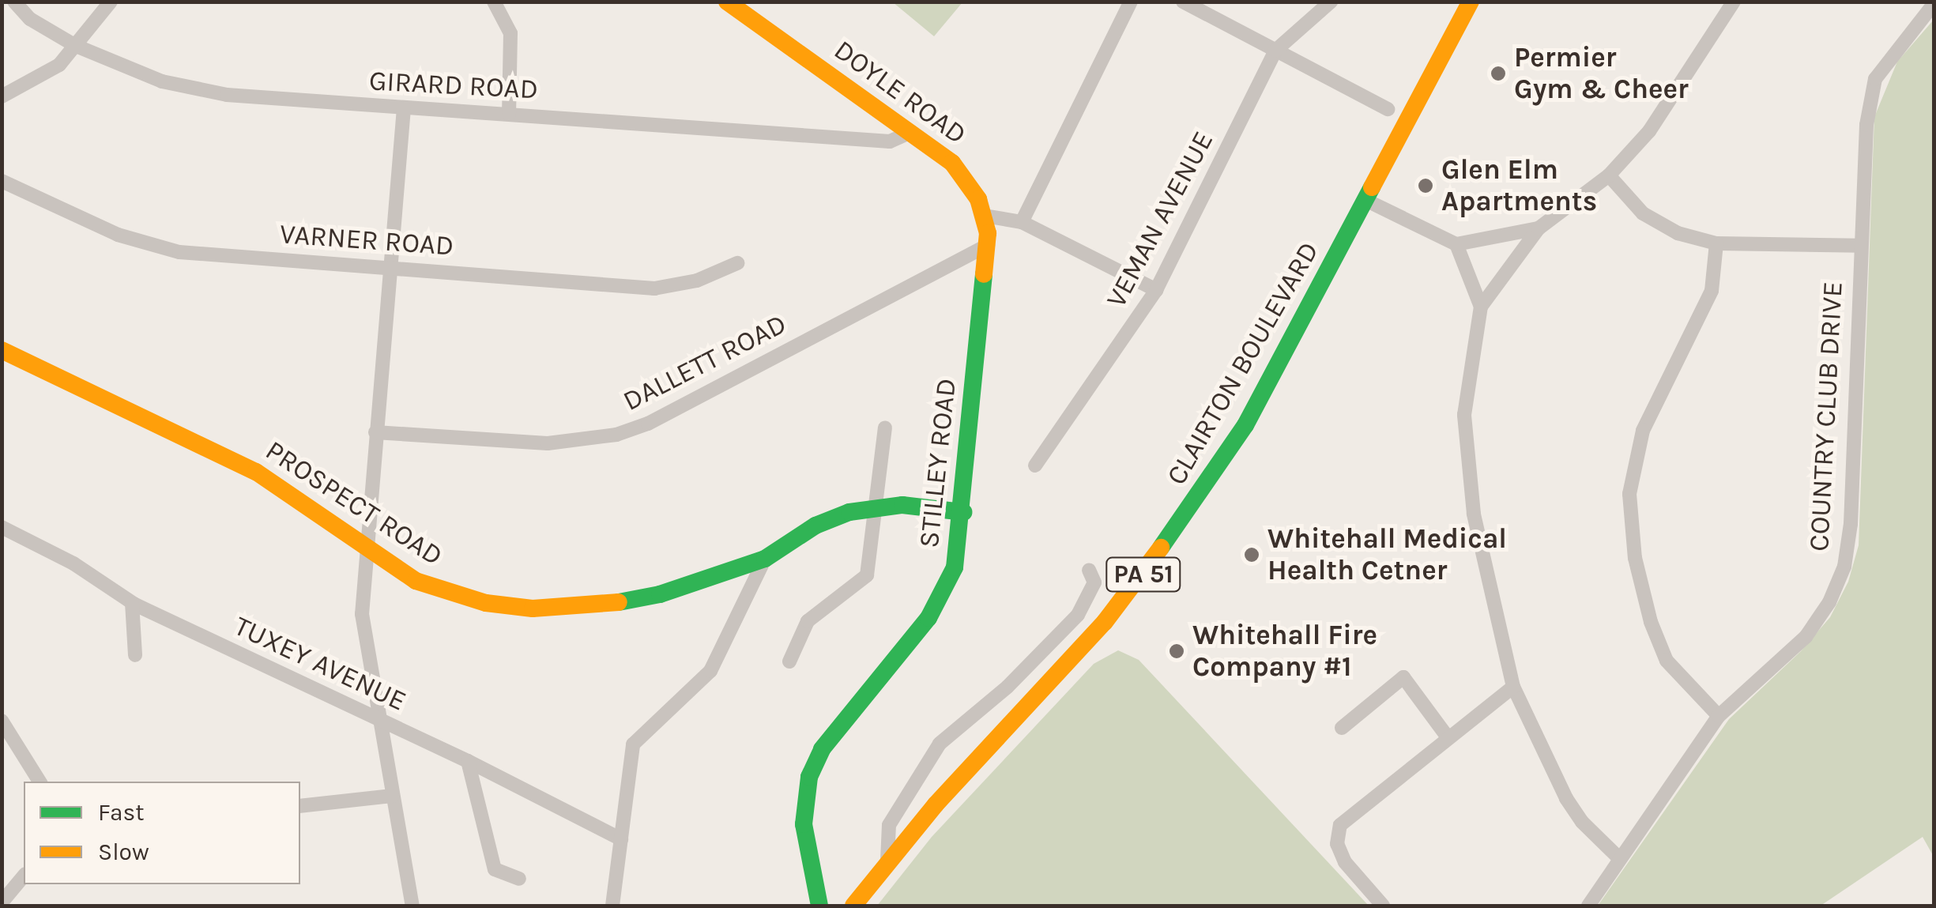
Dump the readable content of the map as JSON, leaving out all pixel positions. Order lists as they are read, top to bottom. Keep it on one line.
{"streets":{"main road":["DOYLE ROAD","CLAIRTON BOULEVARD","STILLEY ROAD","PROSPECT ROAD","PA 51"],"street":["GIRARD ROAD","VEMAN AVENUE","VARNER ROAD","DALLETT ROAD","COUNTRY CLUB DRIVE","TUXEY AVENUE"]},"crossings":[["GIRARD ROAD","DOYLE ROAD"],["DOYLE ROAD","STILLEY ROAD"],["DALLETT ROAD","STILLEY ROAD"],["STILLEY ROAD","PROSPECT ROAD"]],"places":["Permier Gym & Cheer","Glen Elm Apartments","Whitehall Medical Health Cetner","Whitehall Fire Company #1"],"legend":["Fast","Slow"]}
